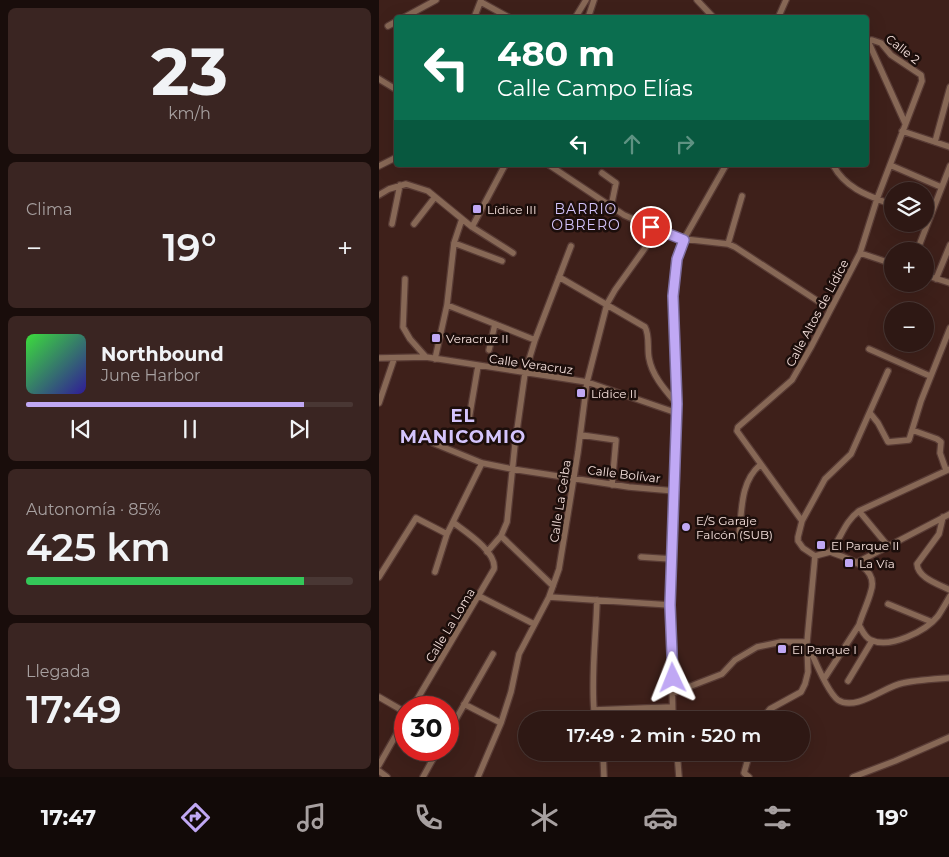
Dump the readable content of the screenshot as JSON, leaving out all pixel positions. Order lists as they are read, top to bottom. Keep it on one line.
{"streets":{"street":["Calle 2","Calle Altos de Lídice","Calle Veracruz","Calle Bolívar","Calle La Ceiba","Calle La Loma"]},"crossings":[["Calle 2","Calle Altos de Lídice"],["Calle Veracruz","Calle La Ceiba"],["Calle Bolívar","Calle La Ceiba"]],"districts":["BARRIO OBRERO","EL MANICOMIO"],"places":{"transit":["Lídice III","Veracruz II","Lídice II","El Parque II","La Vía","El Parque I"],"other":["E/S Garaje Falcón (SUB)"]},"page":{"tile":[["23","km/h"],"Clima",["Autonomía · 85%","425 km"],["Llegada","17:49"]],"turn":["480 m","Calle Campo Elías"],"map_buttons":["+","−"],"heat":["−","19°","+"],"song":["Northbound","June Harbor"],"limit":"30","trip":"17:49 · 2 min · 520 m","tabs":["17:47","19°"]}}
